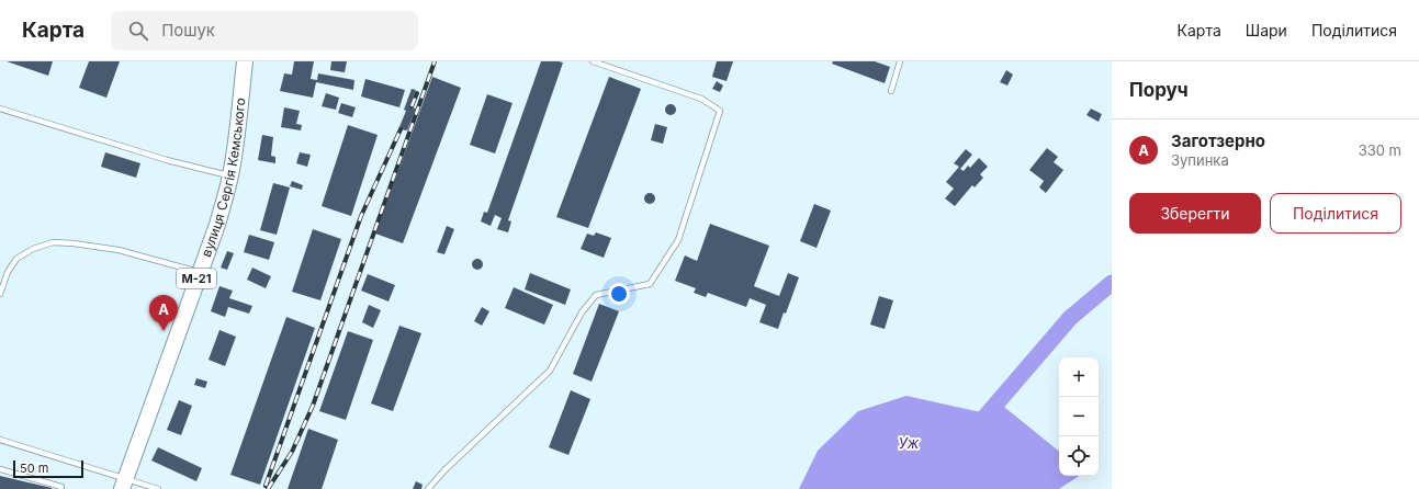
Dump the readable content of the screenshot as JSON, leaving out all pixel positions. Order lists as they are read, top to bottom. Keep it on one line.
{"streets":{"highway":["вулиця Сергія Кемського","М-21"]},"water":["Уж"],"scale_bar":"50 m","page":{"header":"Карта","search":"Пошук","nav":["Карта","Шари","Поділитися"],"heading":"Поруч","list":[{"mark":"A","name":"Заготзерно","note":"Зупинка","value":"330 m"}],"buttons":["Зберегти","Поділитися"],"pins":"A","map_buttons":["+","−"],"scale":"50 m"}}
